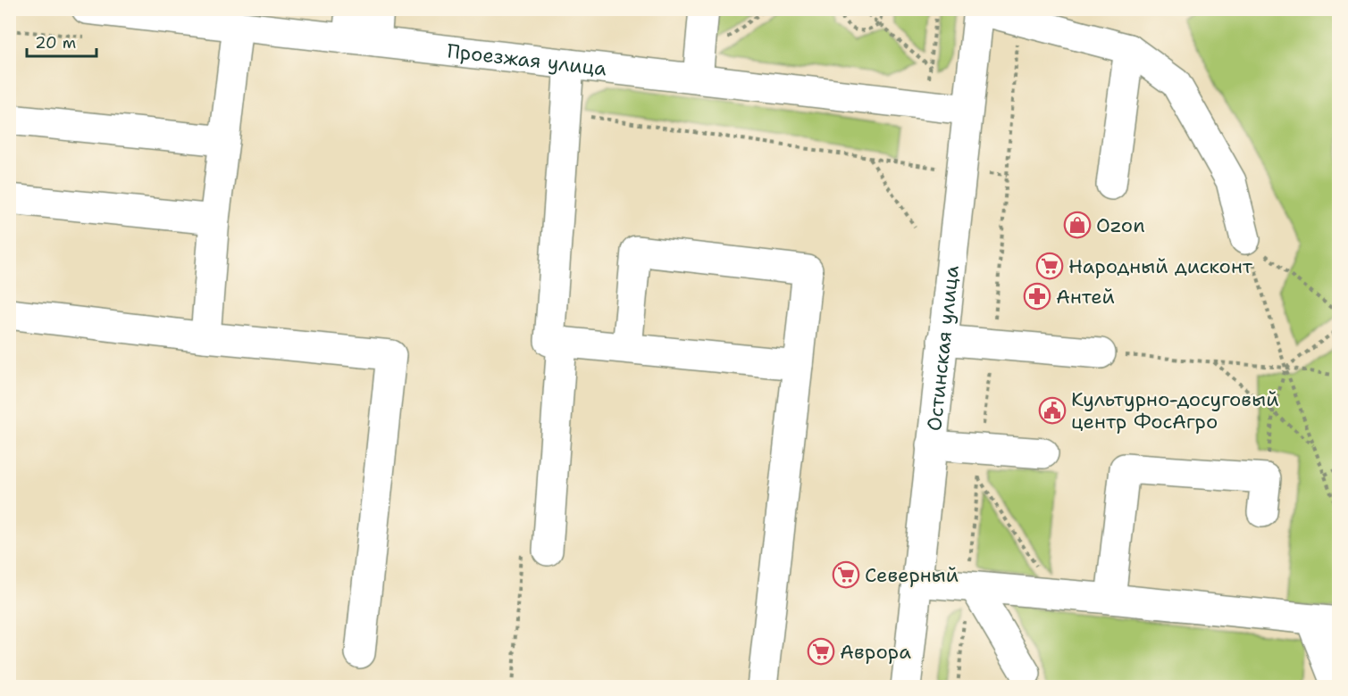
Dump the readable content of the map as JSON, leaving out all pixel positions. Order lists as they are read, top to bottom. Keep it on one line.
{"streets":{"street":["Проезжая улица","Остинская улица"]},"crossings":[["Проезжая улица","Остинская улица"]],"places":{"shop":["Ozon"],"supermarket":["Народный дисконт","Северный","Аврора"],"pharmacy":["Антей"],"public building":["Культурно-досуговый центр ФосАгро"]},"scale_bar":"20 m"}
